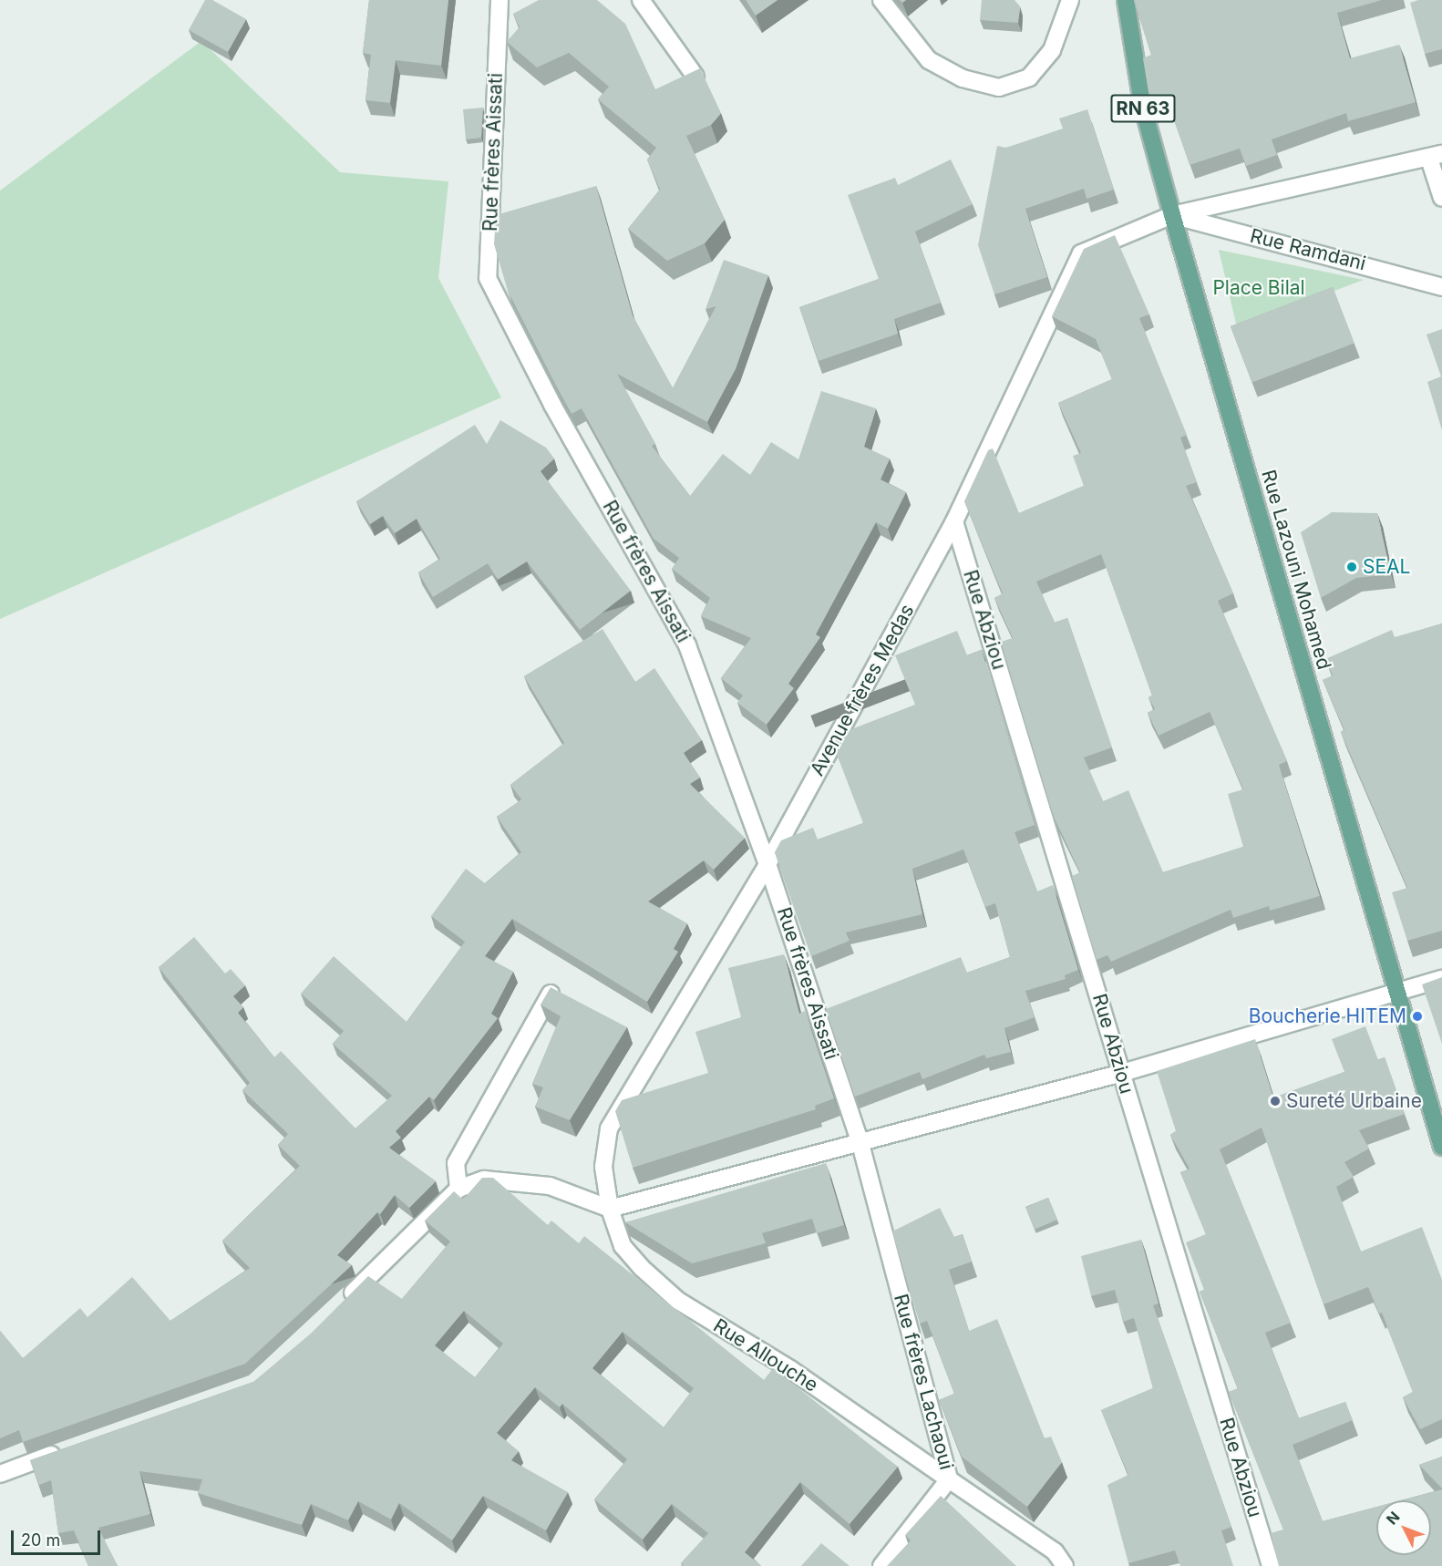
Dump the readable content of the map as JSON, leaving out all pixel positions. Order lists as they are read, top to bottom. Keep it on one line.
{"streets":{"main road":["RN 63","Rue Lazouni Mohamed"],"street":["Rue frères Aissati","Rue Ramdani","Rue Abziou","Avenue frères Medas","Rue Allouche","Rue frères Lachaoui"]},"crossings":[["Rue frères Aissati","Avenue frères Medas"],["Rue frères Aissati","Rue frères Lachaoui"],["Rue Ramdani","Rue Lazouni Mohamed"],["Rue Ramdani","Avenue frères Medas"],["Rue Lazouni Mohamed","Avenue frères Medas"],["Rue Abziou","Avenue frères Medas"],["Avenue frères Medas","Rue Allouche"],["Rue Allouche","Rue frères Lachaoui"]],"parks":["Place Bilal"],"places":["SEAL","Boucherie HITEM","Sureté Urbaine"],"scale_bar":"20 m","north":"top left"}
